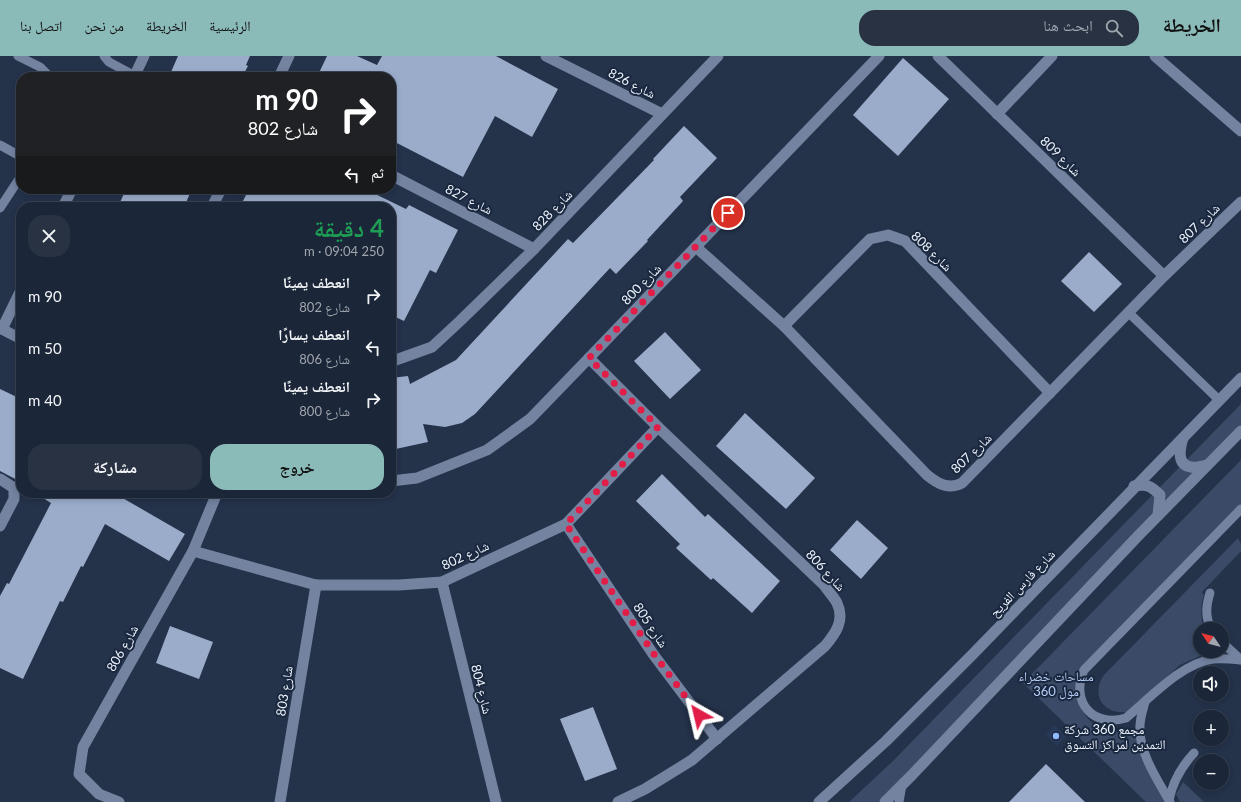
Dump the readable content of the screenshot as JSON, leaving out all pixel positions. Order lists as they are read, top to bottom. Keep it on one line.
{"streets":{"street":["شارع 826","شارع 809","شارع 827","شارع 828","شارع 807","شارع 808","شارع 800","شارع 802","شارع 806","شارع فارس الفريح","شارع 805","شارع 804","شارع 803"]},"crossings":[["شارع 826","شارع 828"],["شارع 809","شارع 807"],["شارع 827","شارع 828"],["شارع 807","شارع 808"],["شارع 807","شارع 800"],["شارع 800","شارع 806"],["شارع 802","شارع 806"],["شارع 802","شارع 805"],["شارع 802","شارع 804"],["شارع 802","شارع 803"],["شارع 806","شارع 805"]],"parks":["مساحات خضراء 360 مول"],"places":["مجمع 360 شركة التمدين لمراكز التسوق"],"north":"top left","page":{"header":"الخريطة","search":"ابحث هنا","nav":["الرئيسية","الخريطة","من نحن","اتصل بنا"],"turn":["90 m","شارع 802"],"then":"ثم","heading":["4 دقيقة","250 m · 09:04"],"list":[{"name":"انعطف يمينًا","note":"شارع 802","value":"90 m"},{"name":"انعطف يسارًا","note":"شارع 806","value":"50 m"},{"name":"انعطف يمينًا","note":"شارع 800","value":"40 m"}],"buttons":["خروج","مشاركة"],"map_buttons":["+","−"]}}
